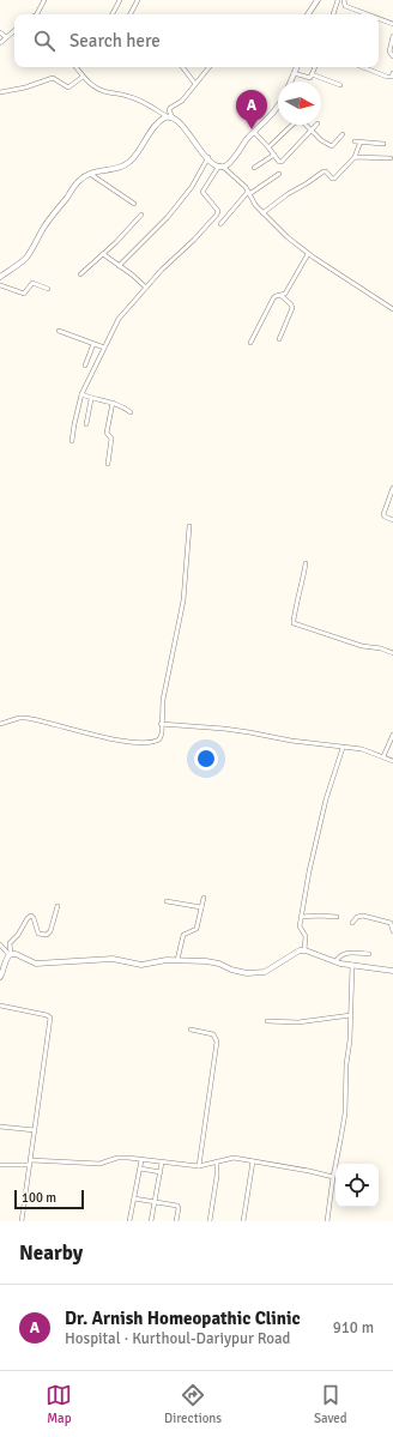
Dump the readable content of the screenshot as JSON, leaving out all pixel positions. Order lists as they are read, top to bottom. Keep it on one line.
{"scale_bar":"100 m","north":"right","page":{"search":"Search here","pins":"A","scale":"100 m","heading":"Nearby","list":[{"mark":"A","name":"Dr. Arnish Homeopathic Clinic","note":"Hospital · Kurthoul-Dariypur Road","value":"910 m"}],"nav":["Map","Directions","Saved"]}}
